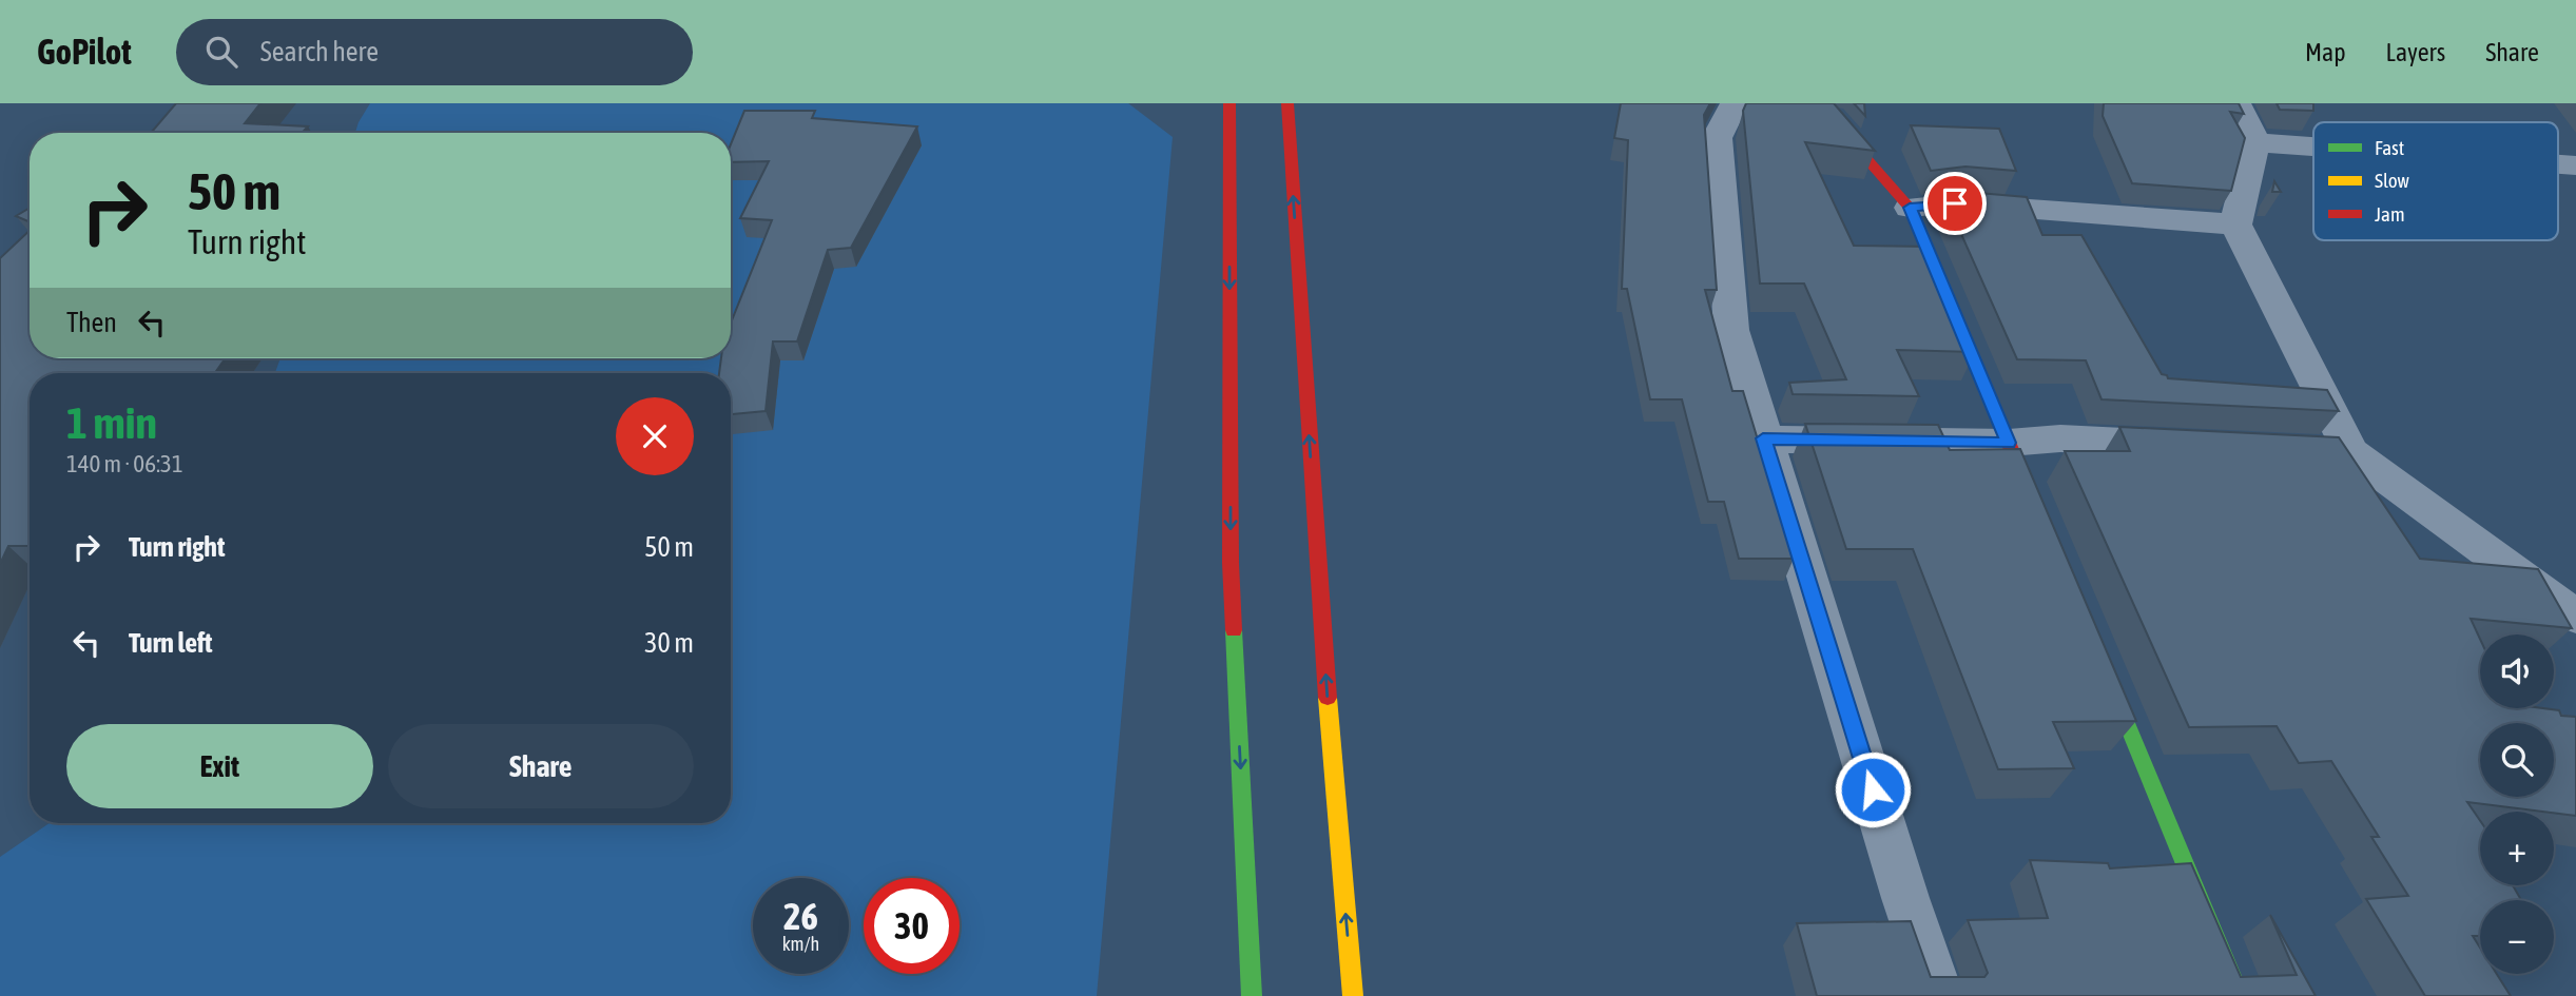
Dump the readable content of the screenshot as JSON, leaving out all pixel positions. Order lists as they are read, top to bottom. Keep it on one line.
{"legend":["Fast","Slow","Jam"],"page":{"header":"GoPilot","search":"Search here","nav":["Map","Layers","Share"],"turn":["50 m","Turn right"],"then":"Then","heading":["1 min","140 m · 06:31"],"list":[{"name":"Turn right","value":"50 m"},{"name":"Turn left","value":"30 m"}],"map_buttons":["+","−"],"buttons":["Exit","Share"],"speed":"26 km/h","limit":"30"}}
